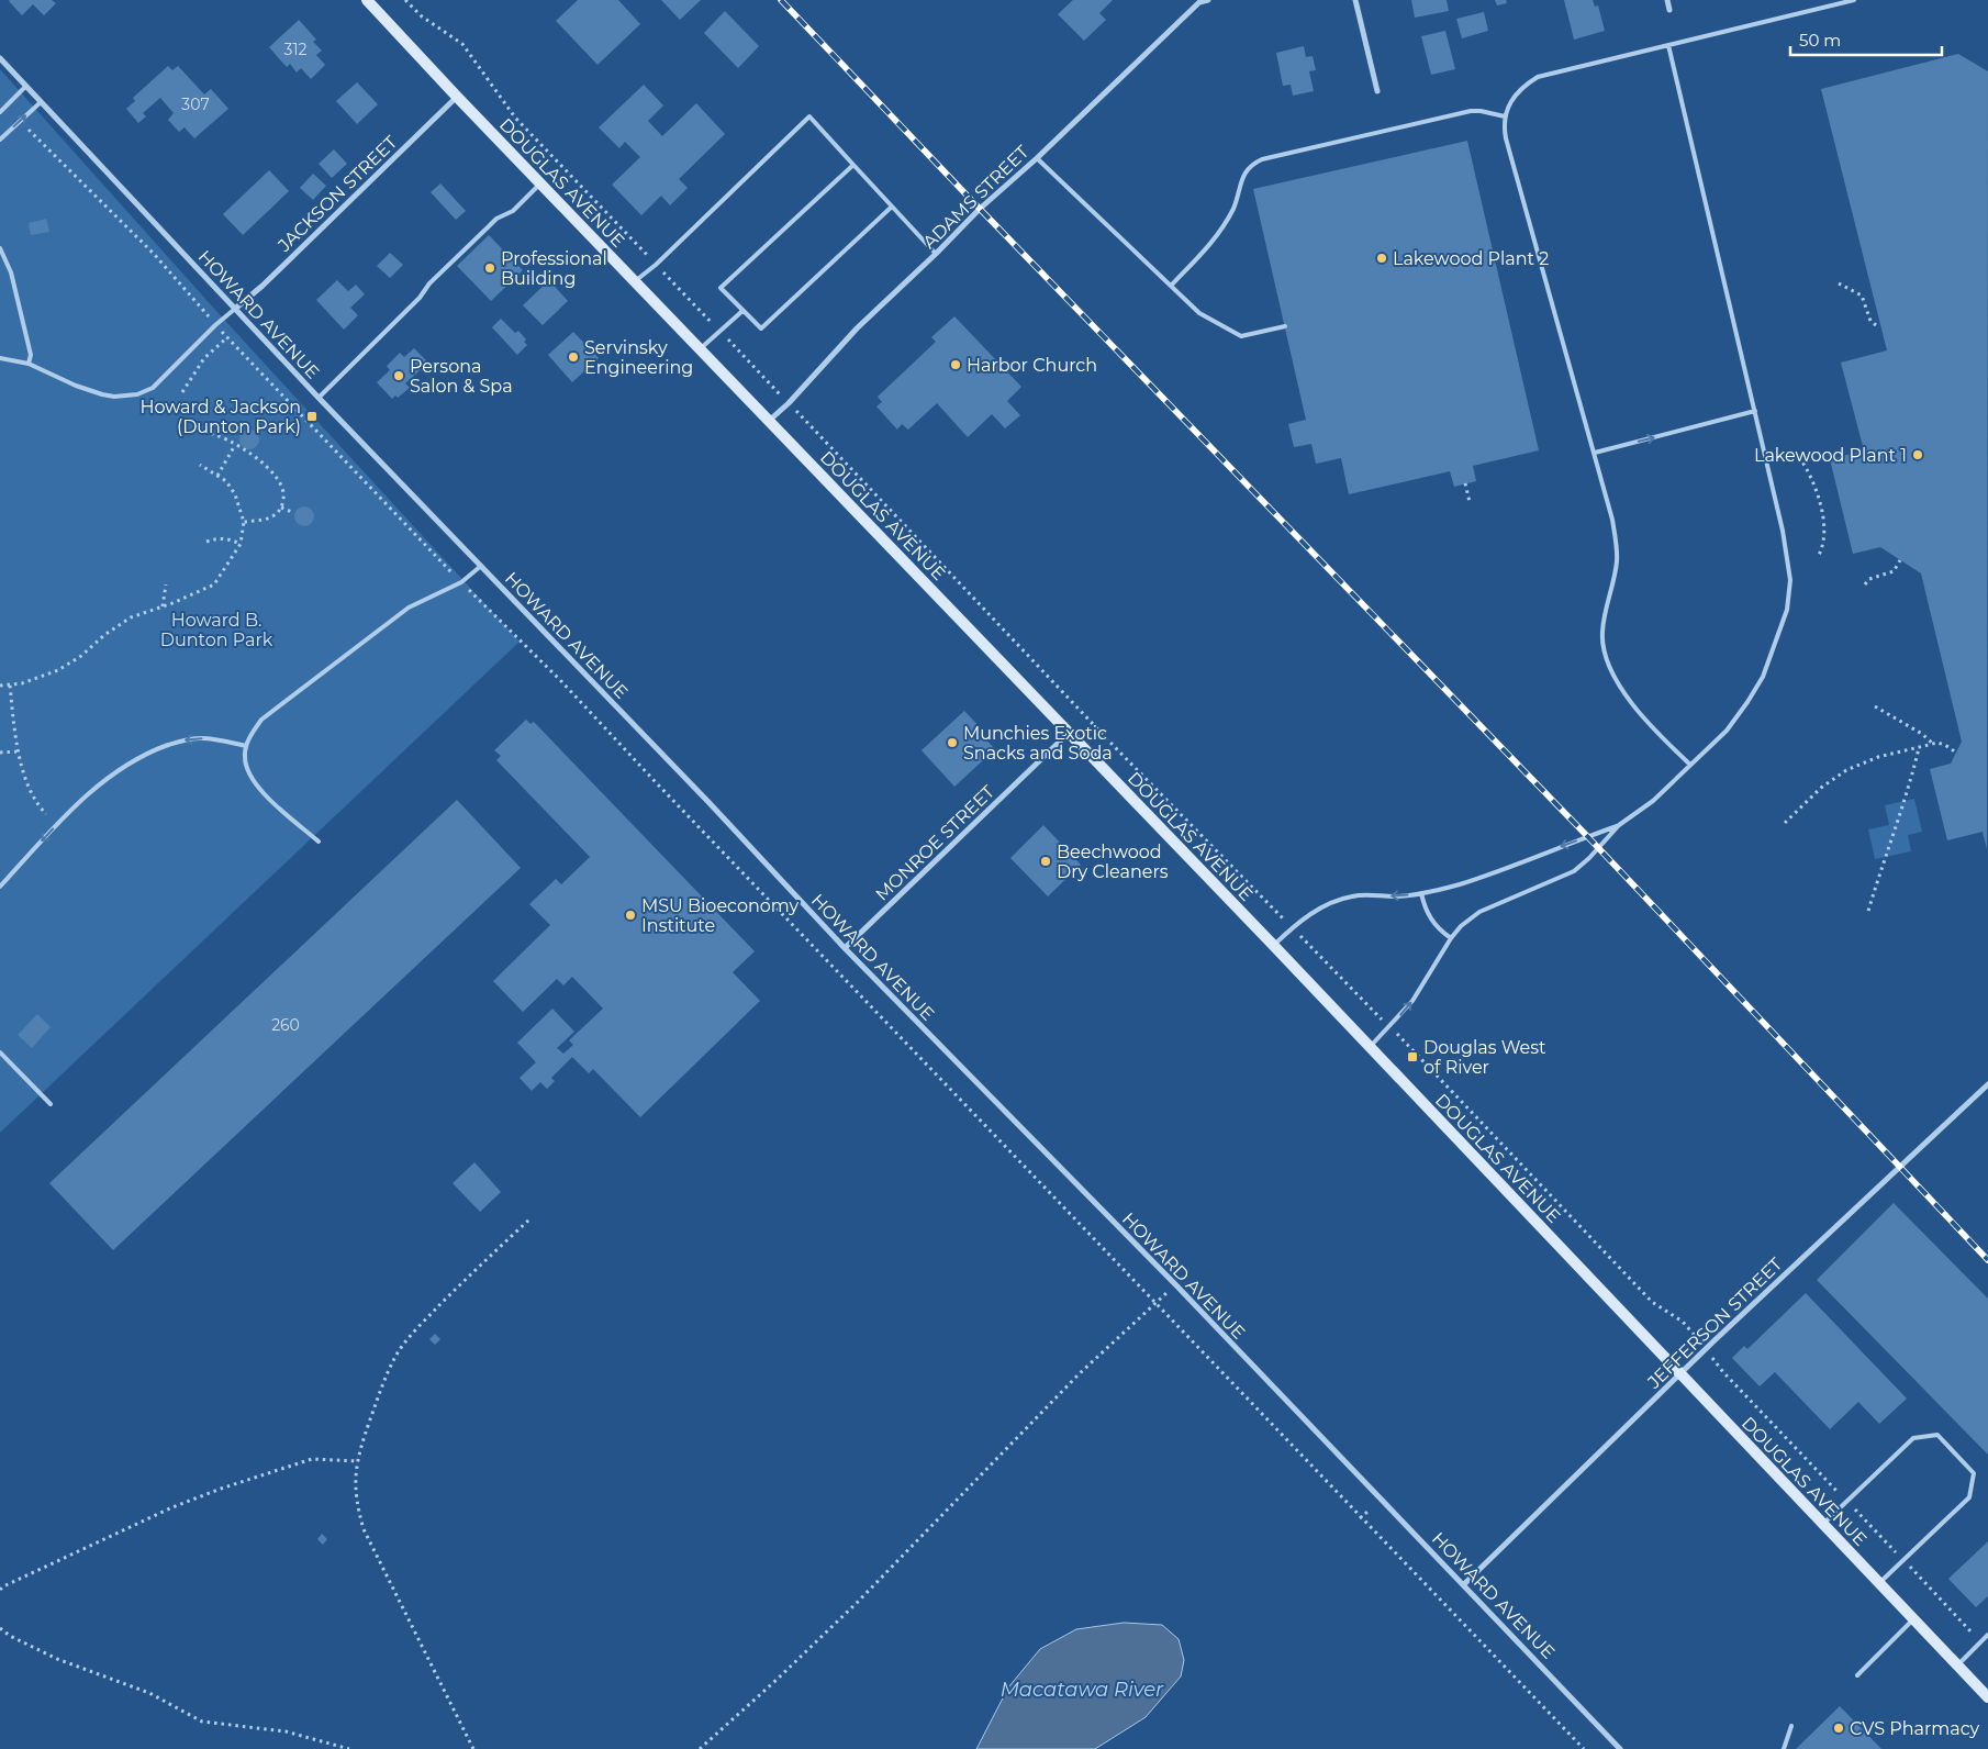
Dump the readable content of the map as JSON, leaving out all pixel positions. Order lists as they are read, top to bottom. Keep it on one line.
{"streets":{"street":["DOUGLAS AVENUE","JACKSON STREET","ADAMS STREET","HOWARD AVENUE","MONROE STREET","JEFFERSON STREET"]},"crossings":[["DOUGLAS AVENUE","JACKSON STREET"],["DOUGLAS AVENUE","ADAMS STREET"],["DOUGLAS AVENUE","MONROE STREET"],["DOUGLAS AVENUE","JEFFERSON STREET"],["JACKSON STREET","HOWARD AVENUE"],["HOWARD AVENUE","MONROE STREET"],["HOWARD AVENUE","JEFFERSON STREET"]],"water":["Macatawa River"],"parks":["Howard B. Dunton Park"],"places":{"other":["Lakewood Plant 2","Professional Building","Servinsky Engineering","Harbor Church","Persona Salon & Spa","Lakewood Plant 1","Munchies Exotic Snacks and Soda","Beechwood Dry Cleaners","MSU Bioeconomy Institute","CVS Pharmacy"],"transit":["Howard & Jackson (Dunton Park)","Douglas West of River"]},"house_numbers":["312","307","260"],"scale_bar":"50 m"}
